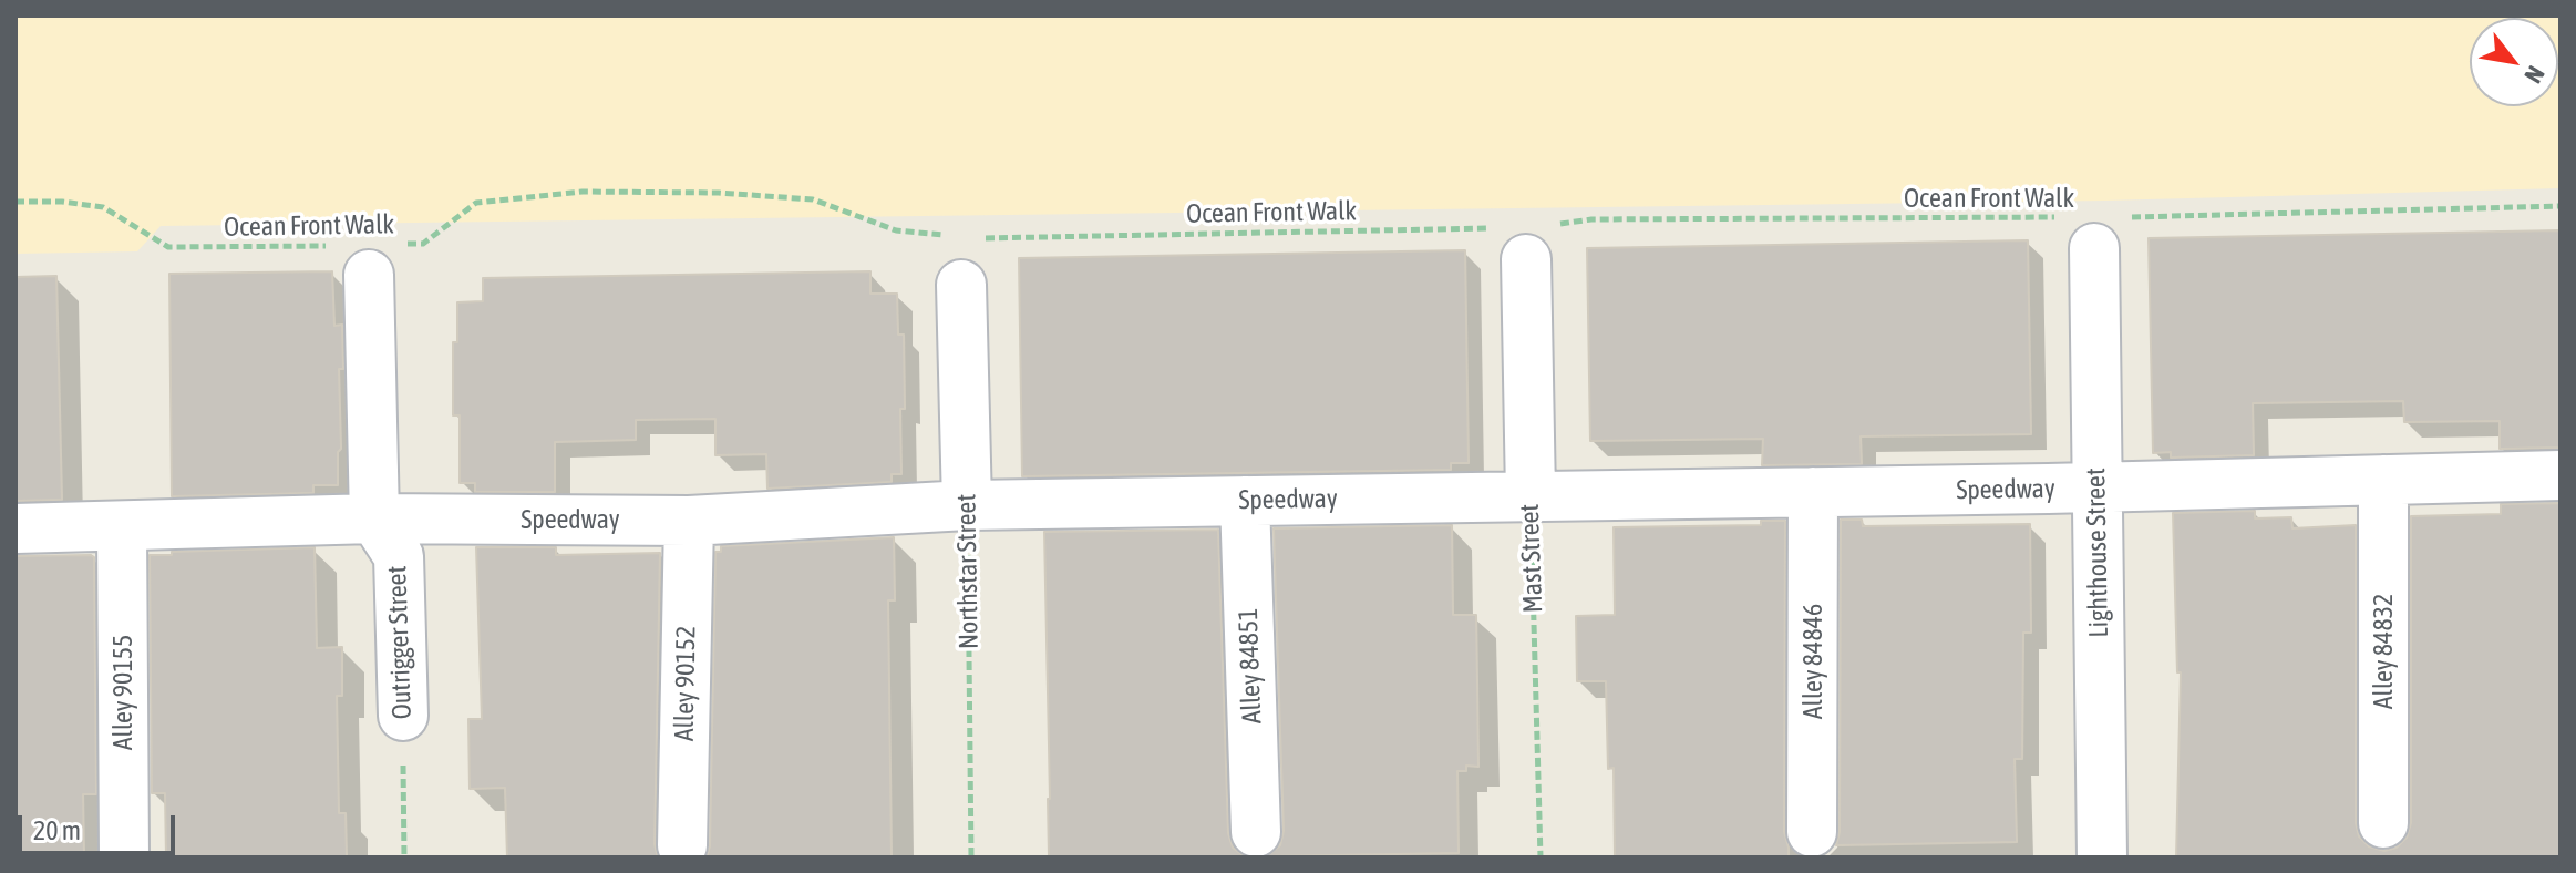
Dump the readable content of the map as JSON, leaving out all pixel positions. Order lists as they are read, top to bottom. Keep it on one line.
{"streets":{"street":["Speedway","Lighthouse Street","Mast Street","Northstar Street","Outrigger Street","Alley 84832","Alley 84846","Alley 84851","Alley 90152","Alley 90155"],"path":["Ocean Front Walk"]},"crossings":[["Ocean Front Walk","Lighthouse Street"],["Speedway","Lighthouse Street"],["Speedway","Mast Street"],["Speedway","Northstar Street"],["Speedway","Outrigger Street"],["Speedway","Alley 84832"],["Speedway","Alley 84846"],["Speedway","Alley 84851"],["Speedway","Alley 90152"],["Speedway","Alley 90155"]],"scale_bar":"20 m","north":"bottom right"}
